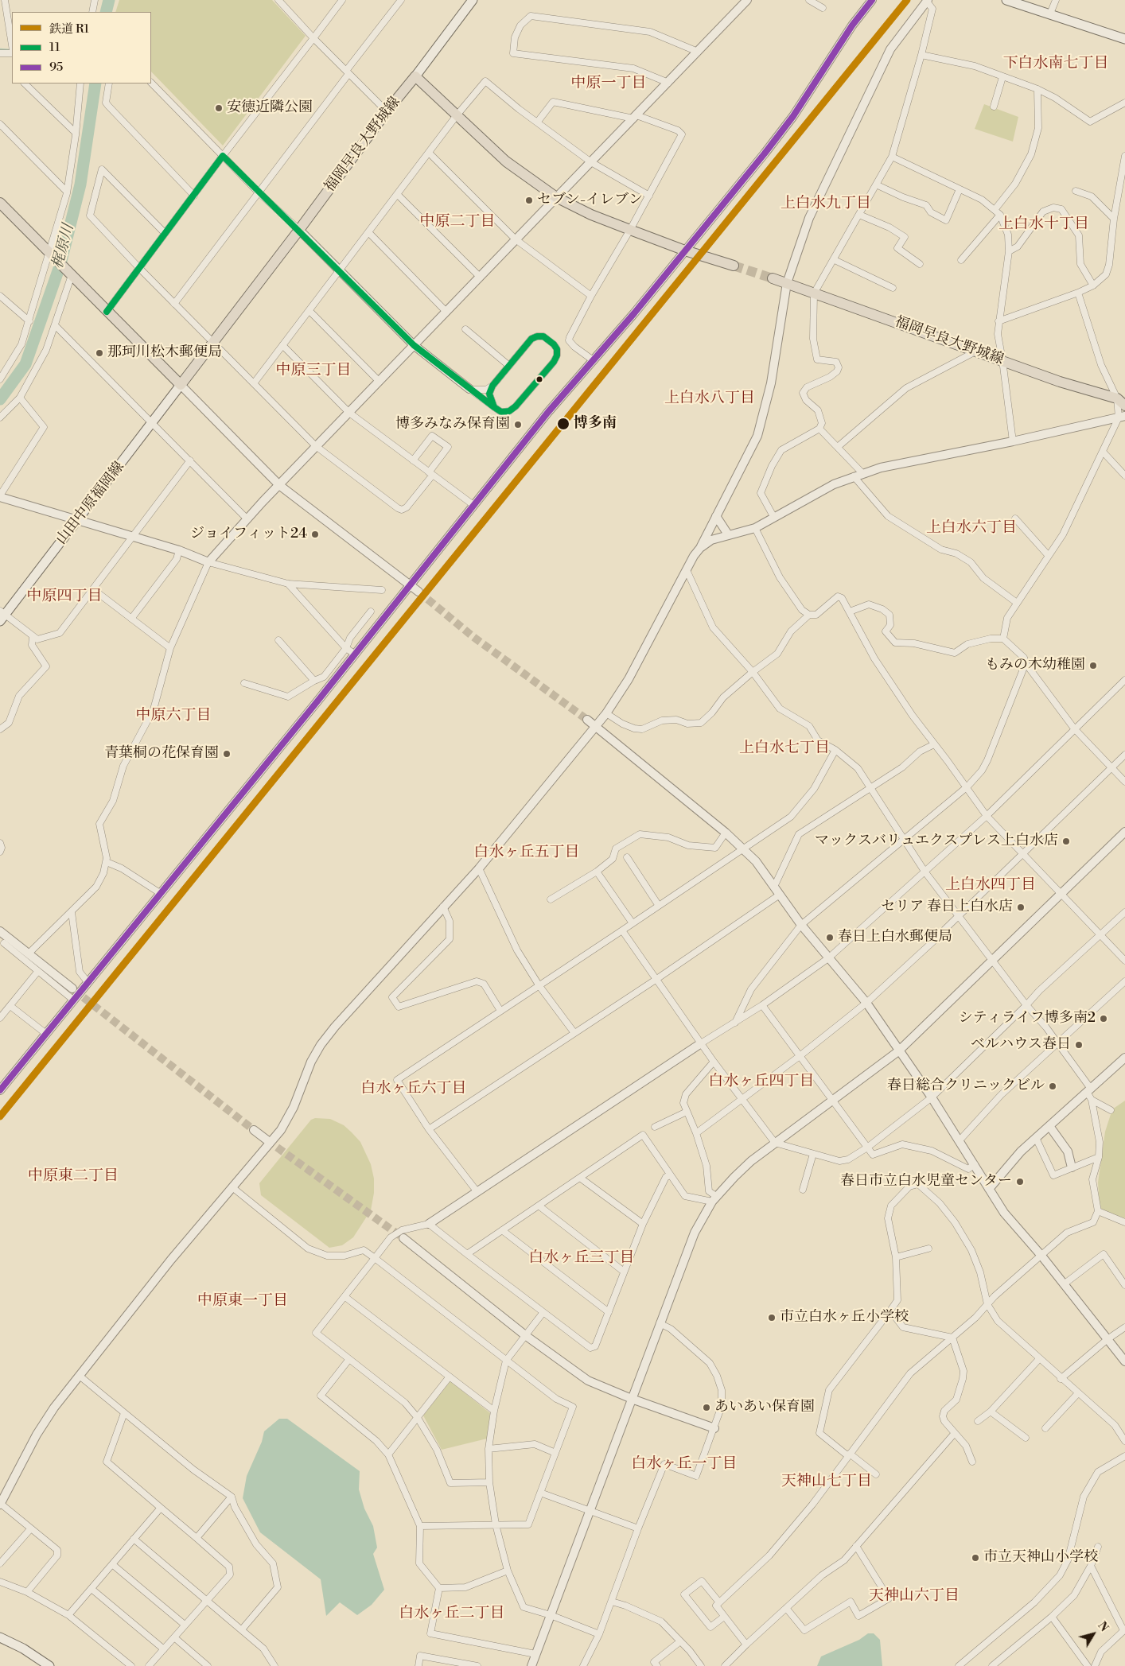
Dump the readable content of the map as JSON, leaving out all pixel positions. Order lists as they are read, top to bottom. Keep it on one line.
{"streets":{"main road":["福岡早良大野城線","山田中原福岡線"]},"crossings":[["福岡早良大野城線","山田中原福岡線"]],"districts":["下白水南七丁目","中原一丁目","上白水九丁目","中原二丁目","上白水十丁目","中原三丁目","上白水八丁目","上白水六丁目","中原四丁目","中原六丁目","上白水七丁目","白水ヶ丘五丁目","上白水四丁目","白水ヶ丘四丁目","白水ヶ丘六丁目","中原東二丁目","白水ヶ丘三丁目","中原東一丁目","白水ヶ丘一丁目","天神山七丁目","天神山六丁目","白水ヶ丘二丁目"],"water":["梶原川"],"places":["安徳近隣公園","セブン-イレブン","那珂川松木郵便局","博多南","博多みなみ保育園","ジョイフィット24","もみの木幼稚園","青葉桐の花保育園","マックスバリュエクスプレス上白水店","セリア 春日上白水店","春日上白水郵便局","シティライフ博多南2","ベルハウス春日","春日総合クリニックビル","春日市立白水児童センター","市立白水ヶ丘小学校","あいあい保育園","市立天神山小学校"],"lines":["rail line R1","transit line 95","transit line 11"],"legend":["鉄道 R1","11","95"],"north":"top right"}
